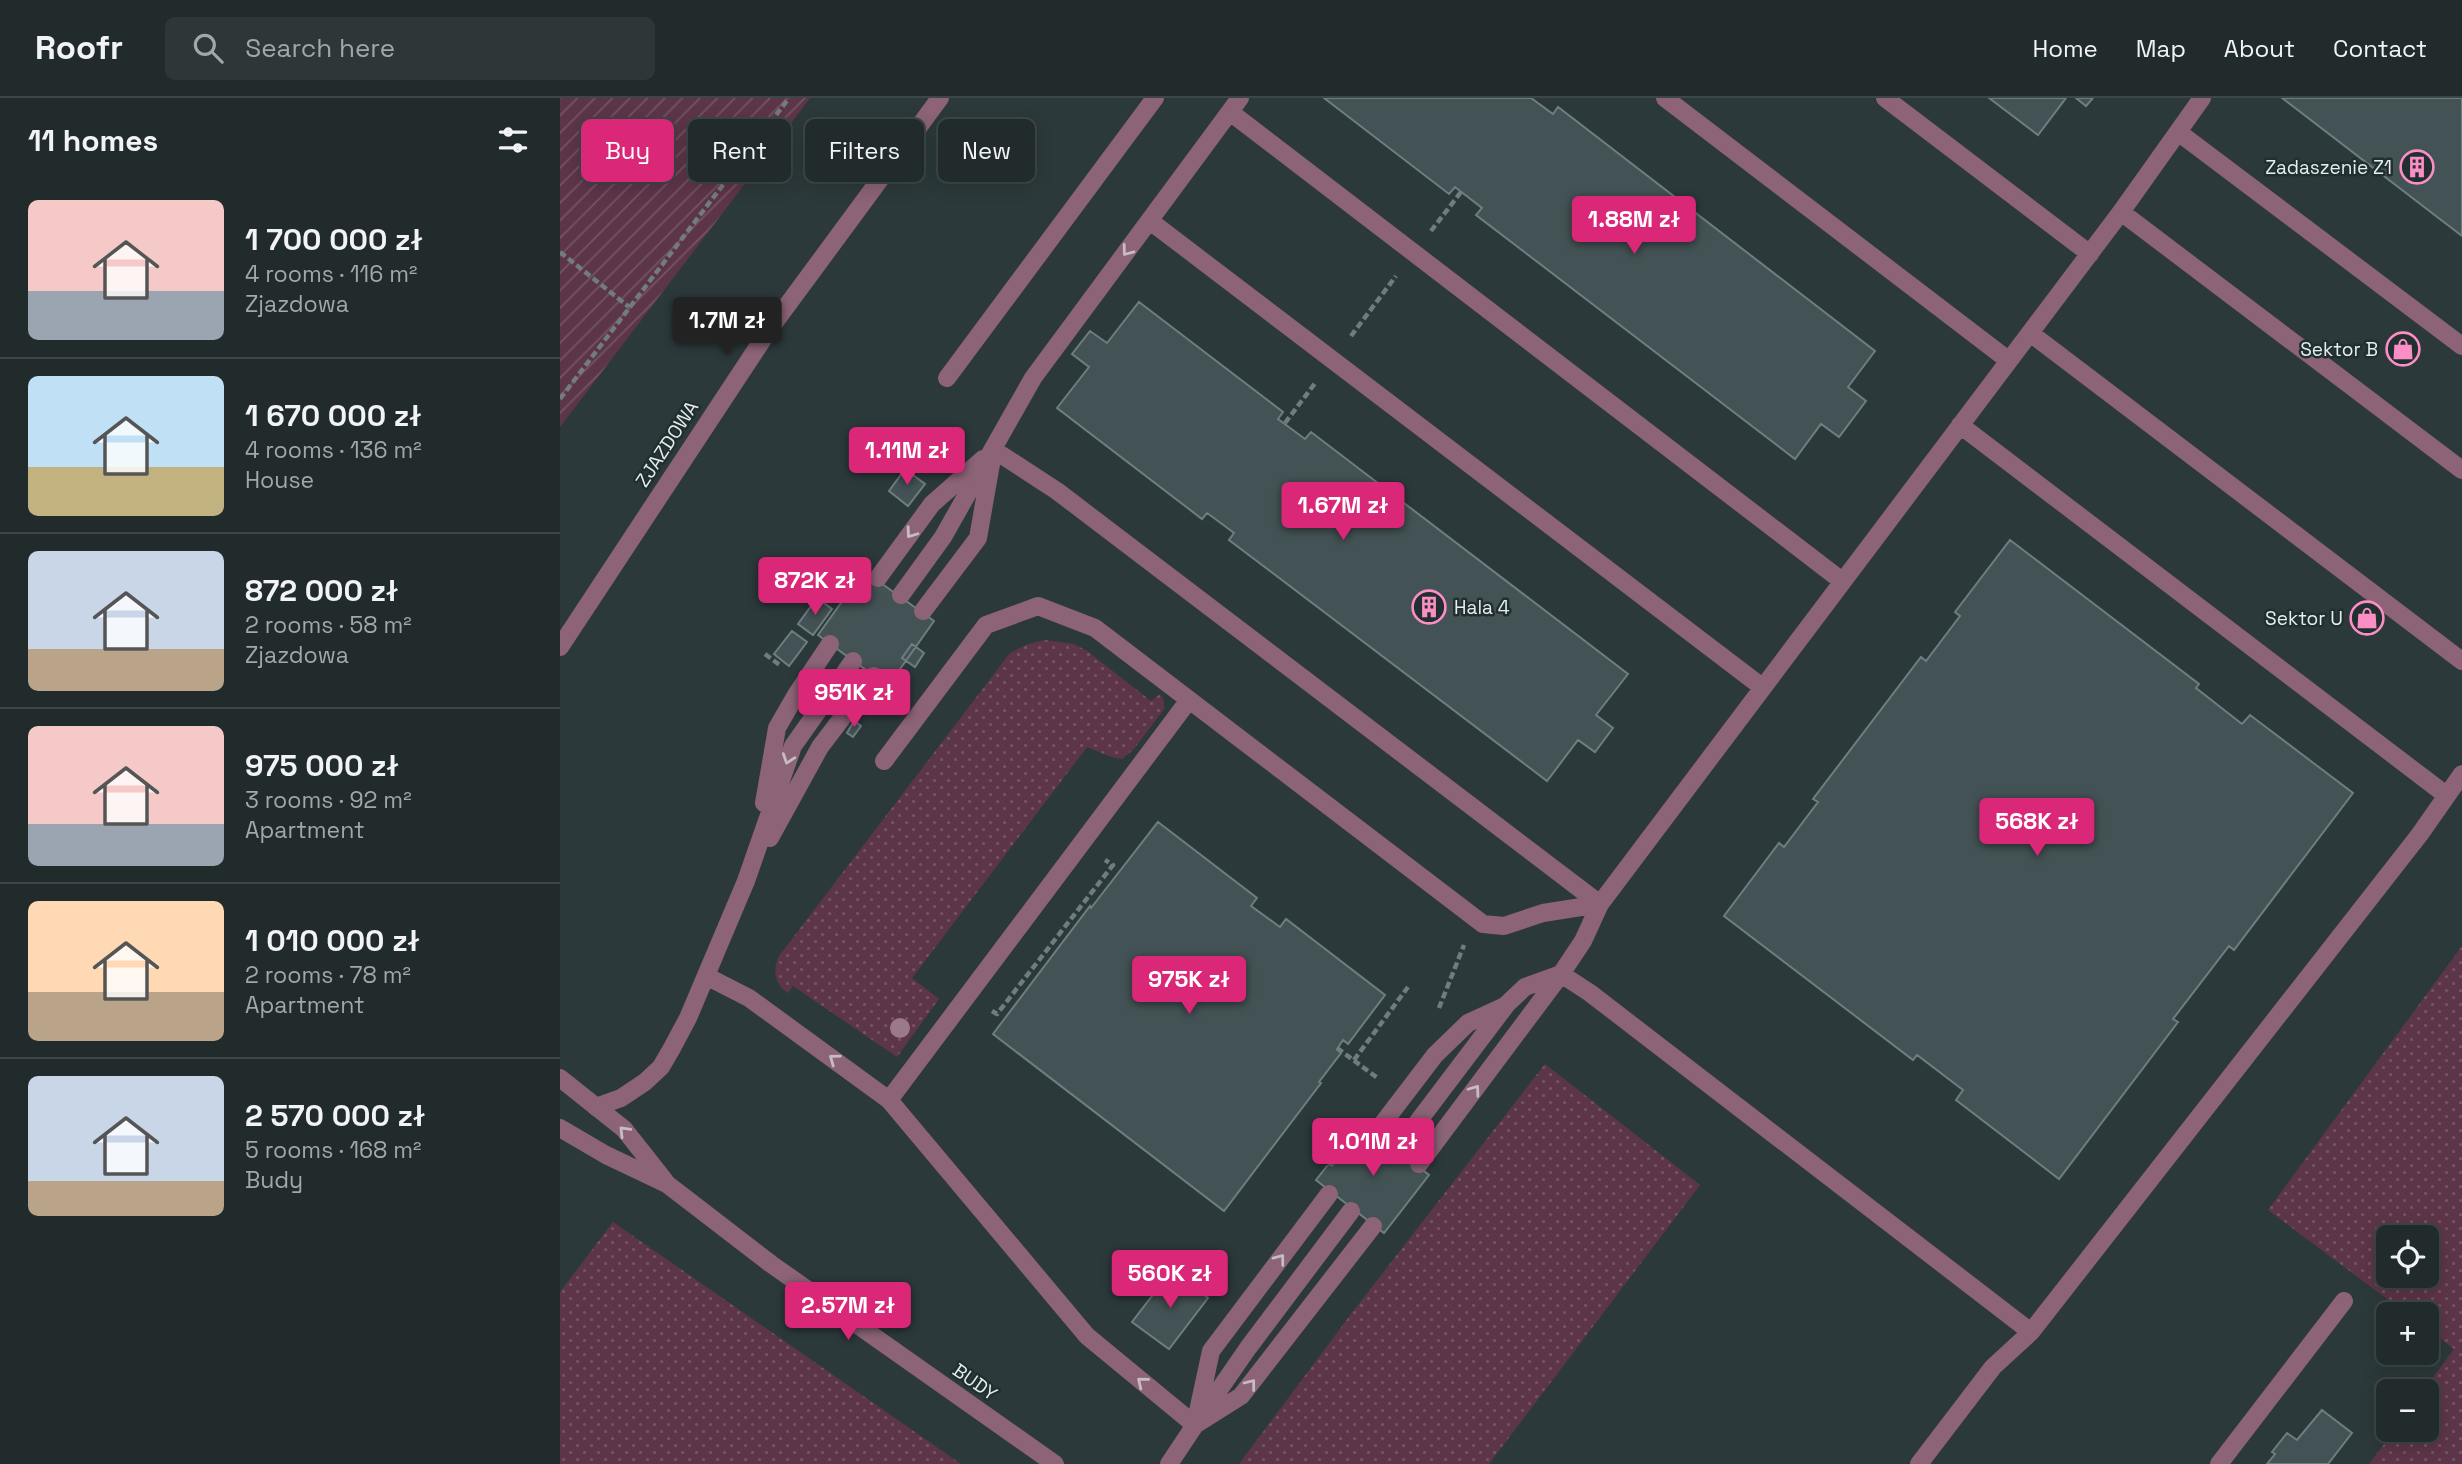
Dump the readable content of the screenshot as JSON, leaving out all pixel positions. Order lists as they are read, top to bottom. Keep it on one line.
{"streets":{"street":["ZJAZDOWA","BUDY"]},"places":{"building":["Zadaszenie Z1","Hala 4"],"shop":["Sektor B","Sektor U"]},"page":{"header":"Roofr","search":"Search here","nav":["Home","Map","About","Contact"],"heading":"11 homes","chip":["Buy","Rent","Filters","New"],"list":[{"name":"1 700 000 zł","note":"4 rooms · 116 m² · Zjazdowa"},{"name":"1 670 000 zł","note":"4 rooms · 136 m² · House"},{"name":"872 000 zł","note":"2 rooms · 58 m² · Zjazdowa"},{"name":"975 000 zł","note":"3 rooms · 92 m² · Apartment"},{"name":"1 010 000 zł","note":"2 rooms · 78 m² · Apartment"},{"name":"2 570 000 zł","note":"5 rooms · 168 m² · Budy"}],"price":["1.88M zł","1.7M zł","1.11M zł","1.67M zł","872K zł","951K zł","568K zł","975K zł","1.01M zł","560K zł","2.57M zł"],"map_buttons":["+","−"]}}
